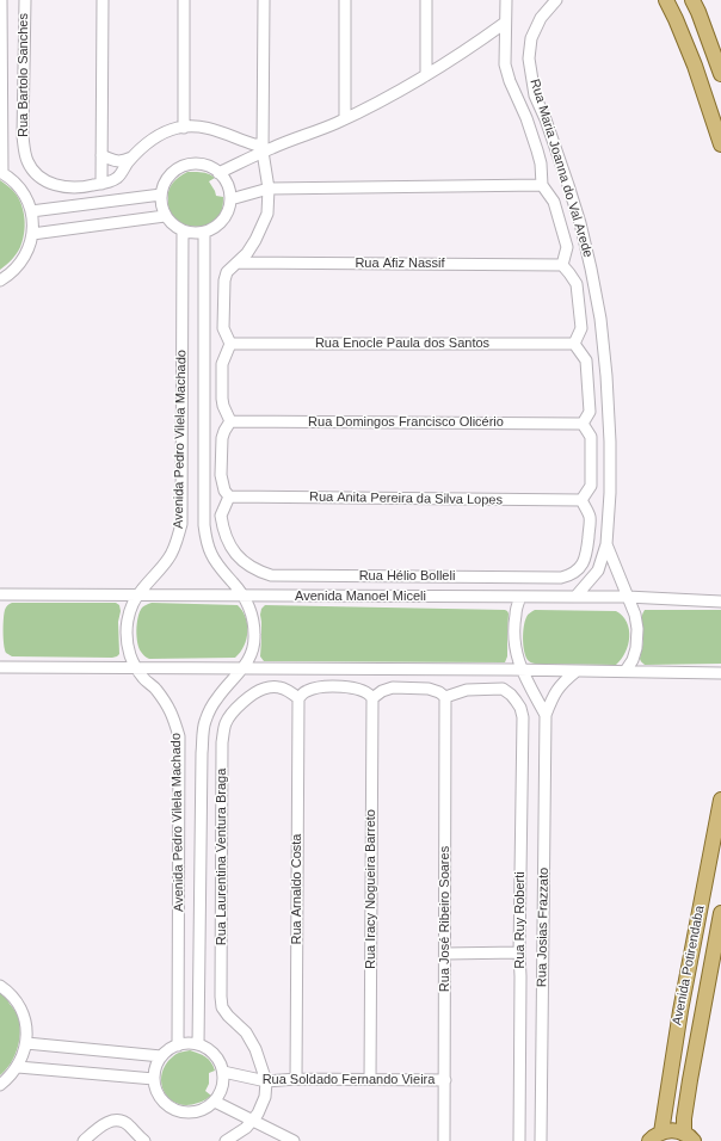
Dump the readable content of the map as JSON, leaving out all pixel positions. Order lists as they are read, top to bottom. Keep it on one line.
{"streets":{"main road":["Avenida Potirendaba"],"street":["Rua Bartolo Sanches","Rua Maria Joanna do Val Arede","Rua Afiz Nassif","Rua Enocle Paula dos Santos","Rua Domingos Francisco Olicério","Avenida Pedro Vilela Machado","Rua Anita Pereira da Silva Lopes","Rua Hélio Bolleli","Avenida Manoel Miceli","Rua Laurentina Ventura Braga","Rua Arnaldo Costa","Rua Iracy Nogueira Barreto","Rua José Ribeiro Soares","Rua Ruy Roberti","Rua Josias Frazzato","Rua Soldado Fernando Vieira"]},"crossings":[["Rua Maria Joanna do Val Arede","Avenida Manoel Miceli"],["Avenida Pedro Vilela Machado","Avenida Manoel Miceli"],["Avenida Pedro Vilela Machado","Rua Soldado Fernando Vieira"],["Rua Anita Pereira da Silva Lopes","Rua Hélio Bolleli"],["Avenida Manoel Miceli","Rua Josias Frazzato"],["Rua Laurentina Ventura Braga","Rua Arnaldo Costa"],["Rua Laurentina Ventura Braga","Rua Soldado Fernando Vieira"],["Rua Arnaldo Costa","Rua Soldado Fernando Vieira"],["Rua Iracy Nogueira Barreto","Rua Soldado Fernando Vieira"],["Rua José Ribeiro Soares","Rua Ruy Roberti"],["Rua José Ribeiro Soares","Rua Soldado Fernando Vieira"]]}
